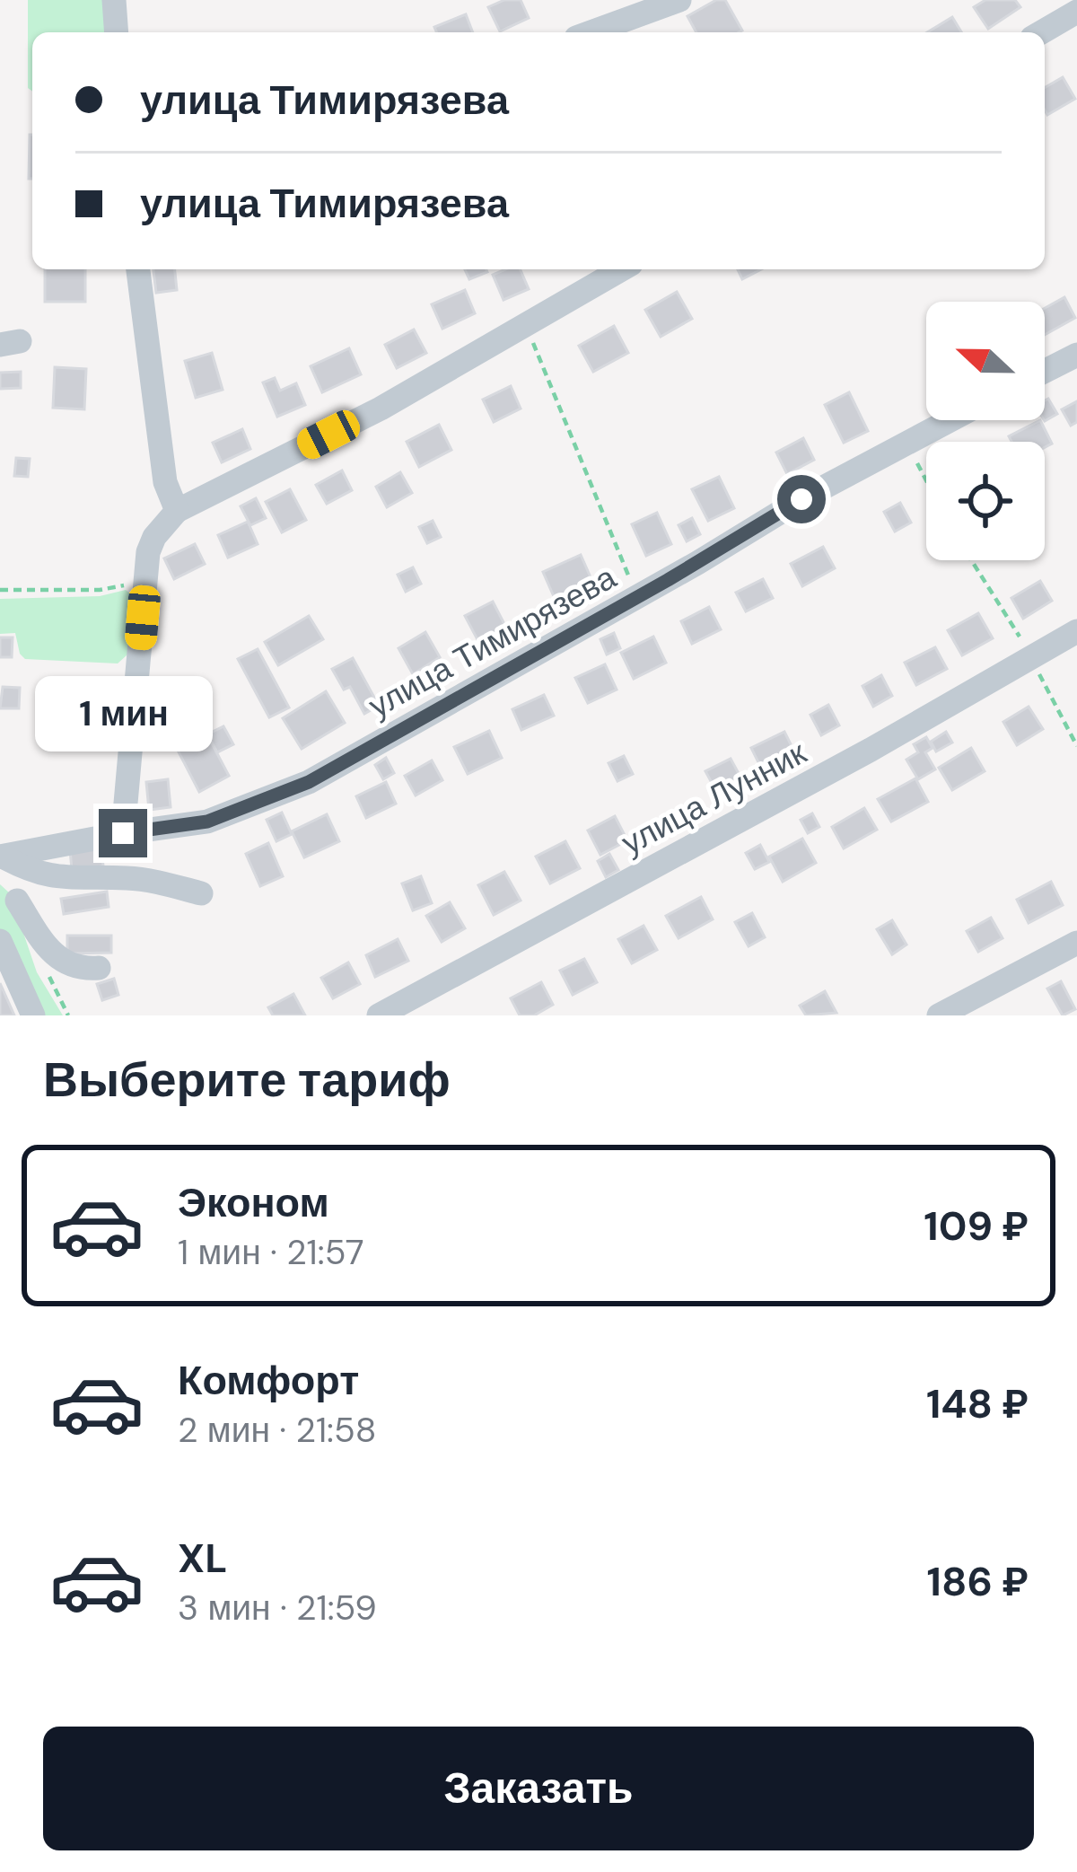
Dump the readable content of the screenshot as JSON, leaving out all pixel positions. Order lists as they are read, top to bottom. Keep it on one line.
{"streets":{"street":["улица Тимирязева","улица Лунник"]},"north":"left","page":{"banner":["улица Тимирязева","улица Тимирязева"],"bubble":"1 мин","heading":"Выберите тариф","list":[{"name":"Эконом","note":"1 мин · 21:57","value":"109 ₽"},{"name":"Комфорт","note":"2 мин · 21:58","value":"148 ₽"},{"name":"XL","note":"3 мин · 21:59","value":"186 ₽"}],"buttons":"Заказать"}}
